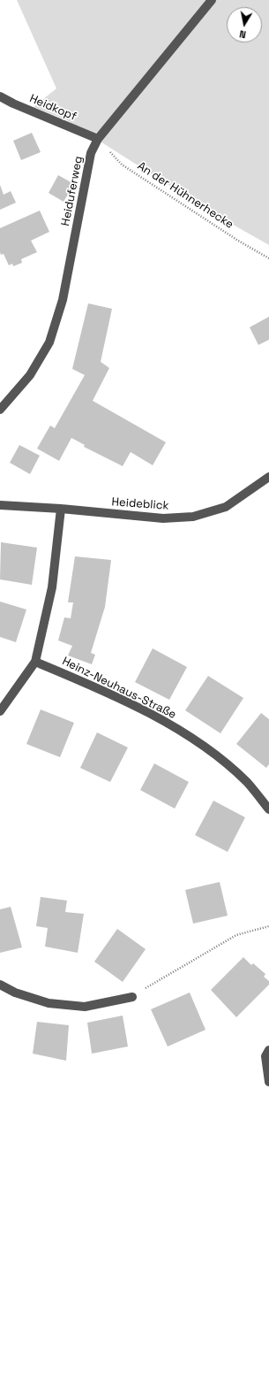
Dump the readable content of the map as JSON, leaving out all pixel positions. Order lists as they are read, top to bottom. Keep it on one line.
{"streets":{"street":["Heidkopf","Heiduferweg","Heideblick","Heinz-Neuhaus-Straße"],"path":["An der Hühnerhecke"]},"crossings":[["Heidkopf","Heiduferweg"],["Heidkopf","An der Hühnerhecke"],["Heiduferweg","An der Hühnerhecke"]],"north":"bottom"}
